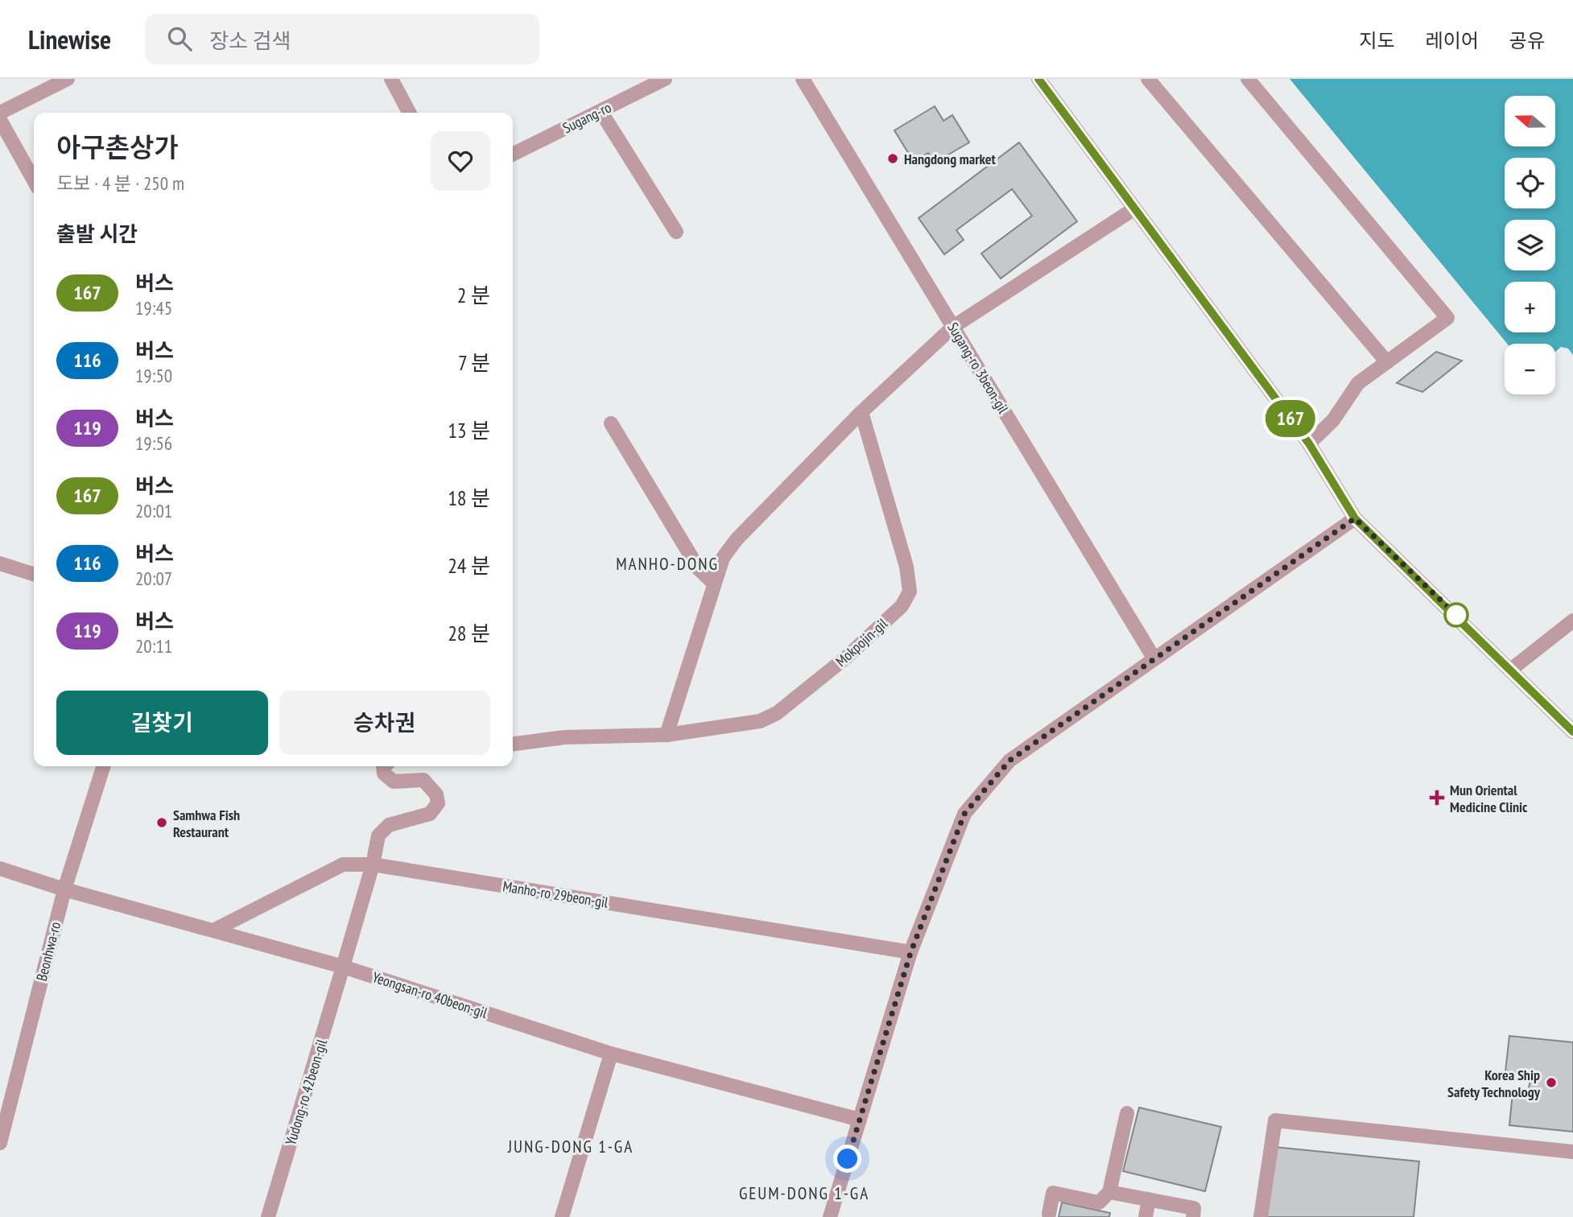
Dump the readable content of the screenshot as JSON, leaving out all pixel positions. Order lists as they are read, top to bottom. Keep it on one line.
{"streets":{"street":["Sugang-ro","Sugang-ro 3beon-gil","Mokpojin-gil","Manho-ro 29beon-gil","Beonhwa-ro","Yeongsan-ro 40beon-gil","Yudong-ro 42beon-gil"]},"crossings":[["Manho-ro 29beon-gil","Yeongsan-ro 40beon-gil"],["Manho-ro 29beon-gil","Yudong-ro 42beon-gil"],["Beonhwa-ro","Yeongsan-ro 40beon-gil"],["Yeongsan-ro 40beon-gil","Yudong-ro 42beon-gil"]],"districts":["MANHO-DONG","JUNG-DONG 1-GA","GEUM-DONG 1-GA"],"places":{"other":["Hangdong market","Samhwa Fish Restaurant","Korea Ship Safety Technology"],"health":["Mun Oriental Medicine Clinic"]},"lines":["bus line 167"],"north":"left","page":{"header":"Linewise","search":"장소 검색","nav":["지도","레이어","공유"],"on_map":"167","map_buttons":["+","−"],"heading":[["아구촌상가","도보 · 4 분 · 250 m"],"출발 시간"],"list":[{"mark":"167","name":"버스","note":"19:45","value":"2 분"},{"mark":"116","name":"버스","note":"19:50","value":"7 분"},{"mark":"119","name":"버스","note":"19:56","value":"13 분"},{"mark":"167","name":"버스","note":"20:01","value":"18 분"},{"mark":"116","name":"버스","note":"20:07","value":"24 분"},{"mark":"119","name":"버스","note":"20:11","value":"28 분"}],"buttons":["길찾기","승차권"]}}
